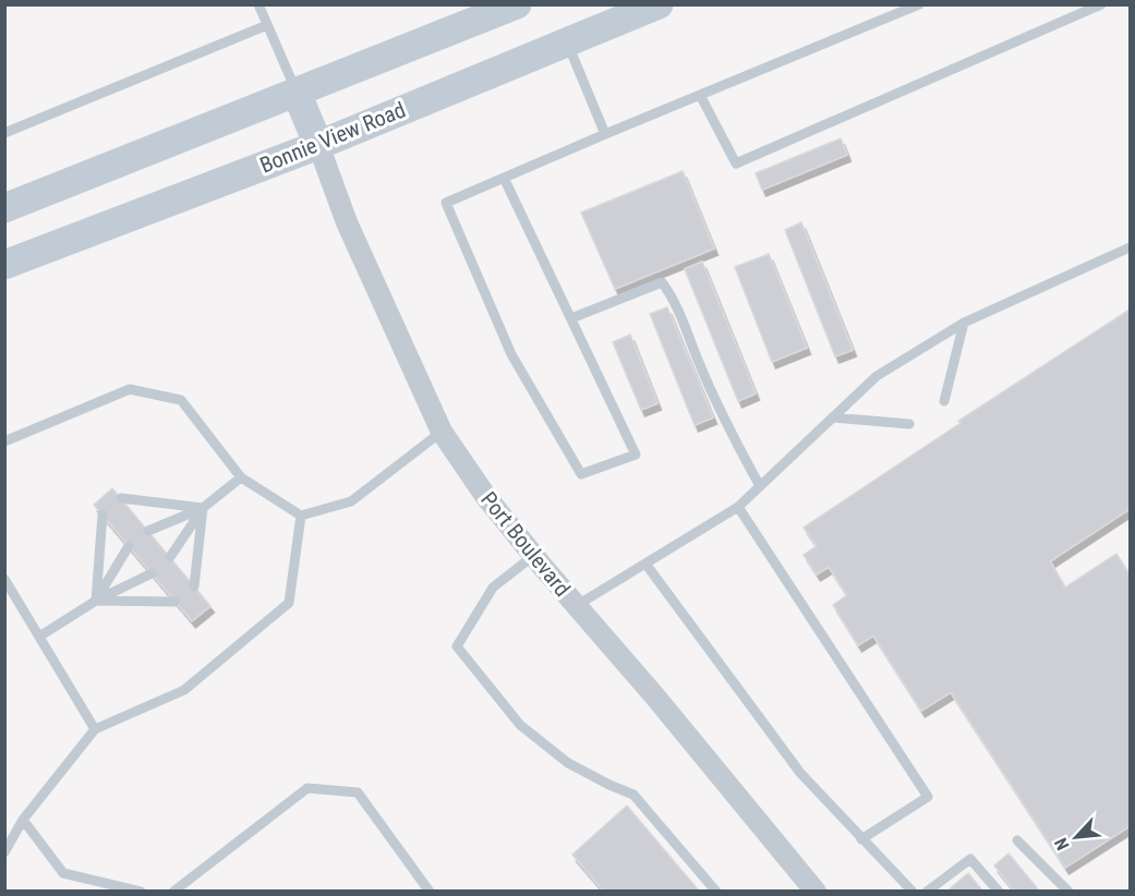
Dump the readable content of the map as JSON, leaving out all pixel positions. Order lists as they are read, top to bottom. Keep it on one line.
{"streets":{"main road":["Bonnie View Road"],"street":["Port Boulevard"]},"crossings":[["Bonnie View Road","Port Boulevard"]],"north":"bottom left"}
